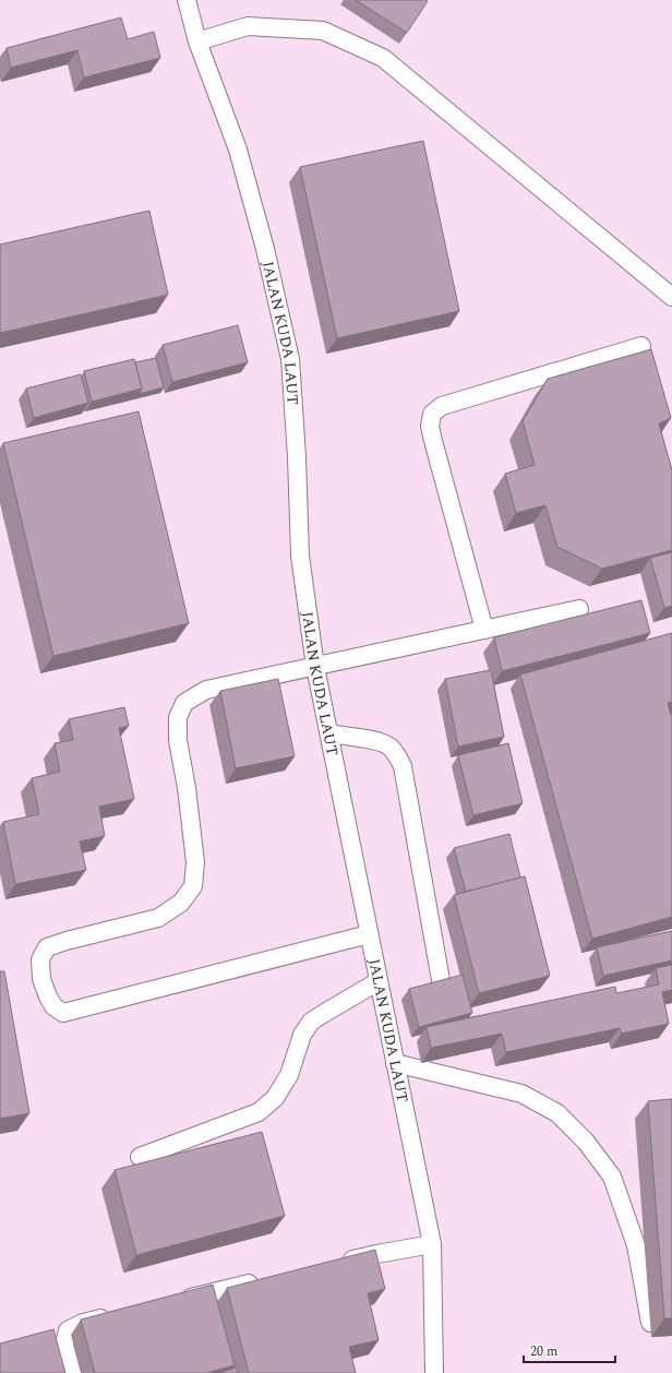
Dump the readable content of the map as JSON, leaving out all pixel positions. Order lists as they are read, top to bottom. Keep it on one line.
{"streets":{"lane":["JALAN KUDA LAUT"]},"scale_bar":"20 m"}
